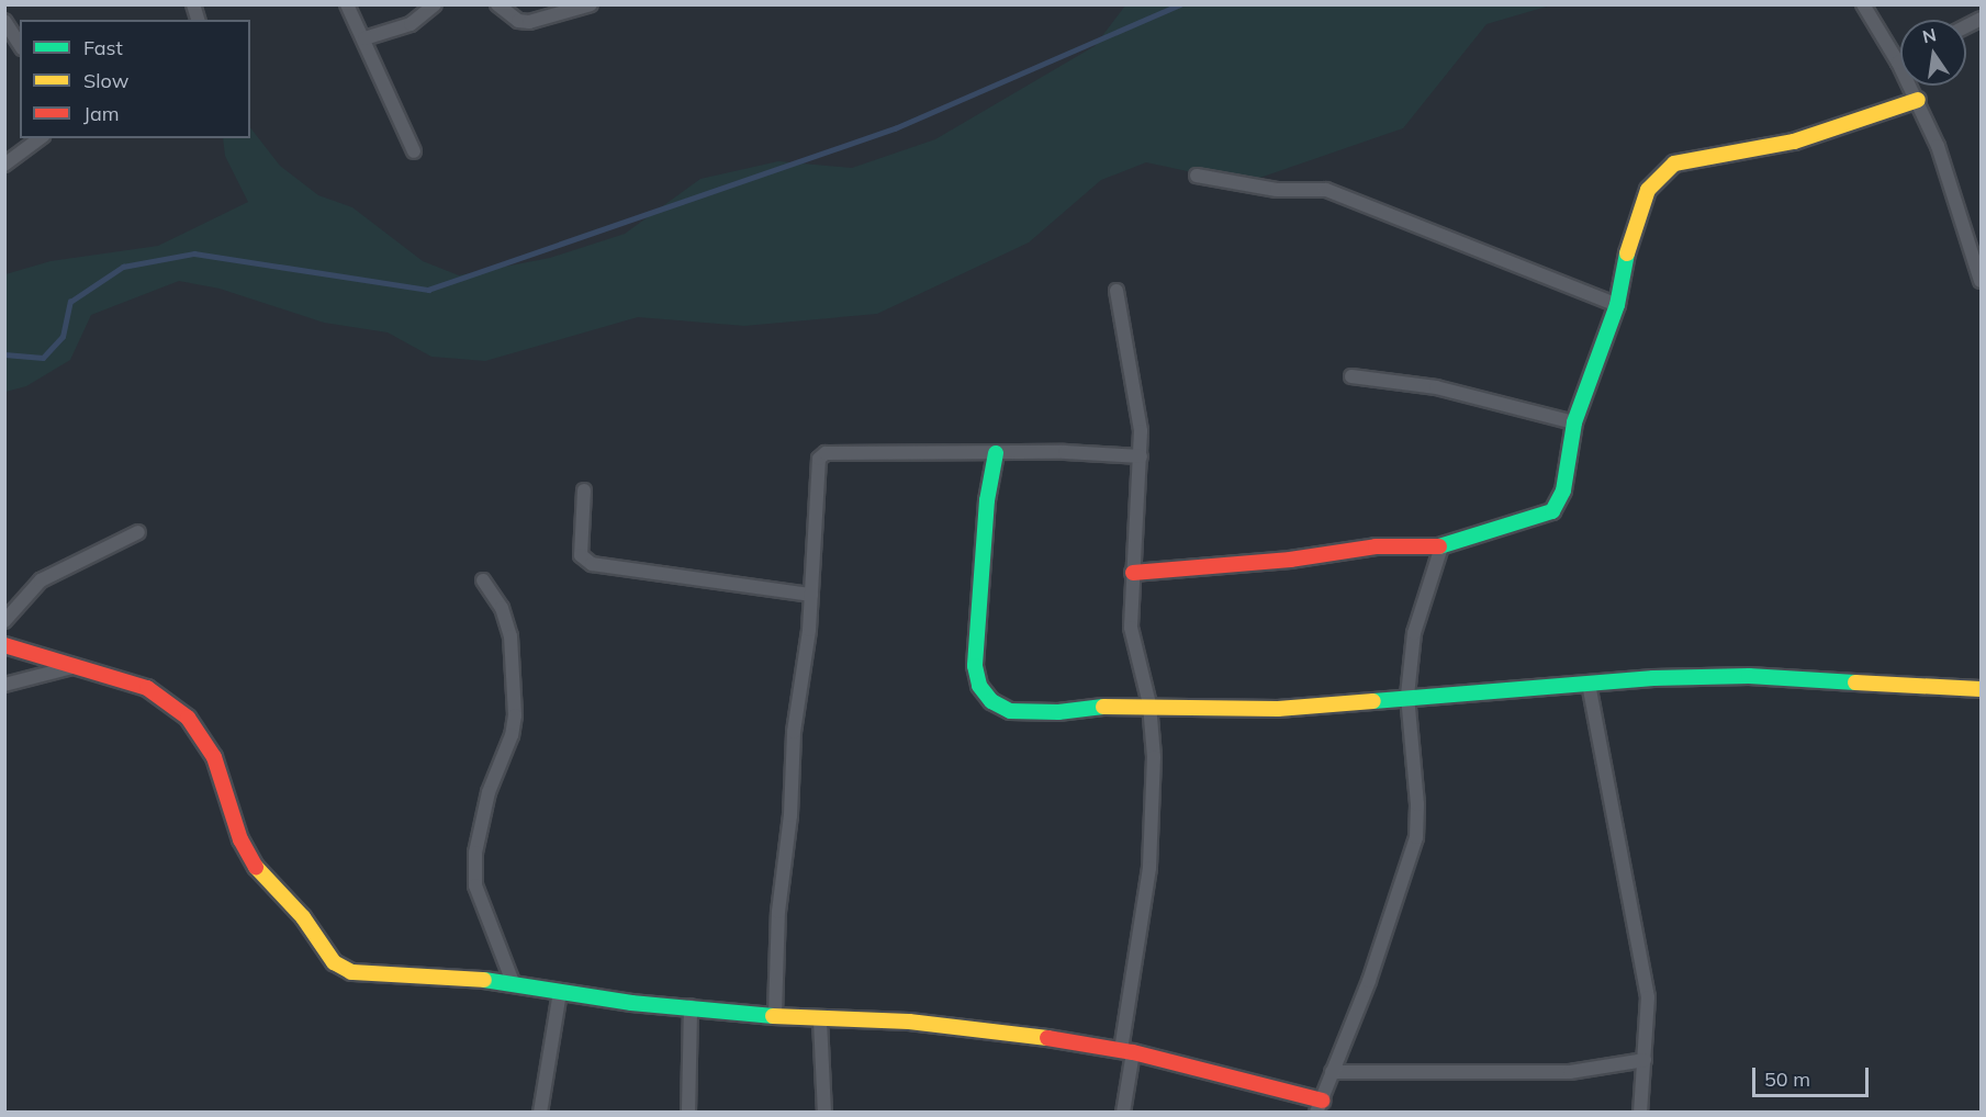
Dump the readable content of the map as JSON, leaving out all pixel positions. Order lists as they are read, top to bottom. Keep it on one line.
{"legend":["Fast","Slow","Jam"],"scale_bar":"50 m","north":"top"}
